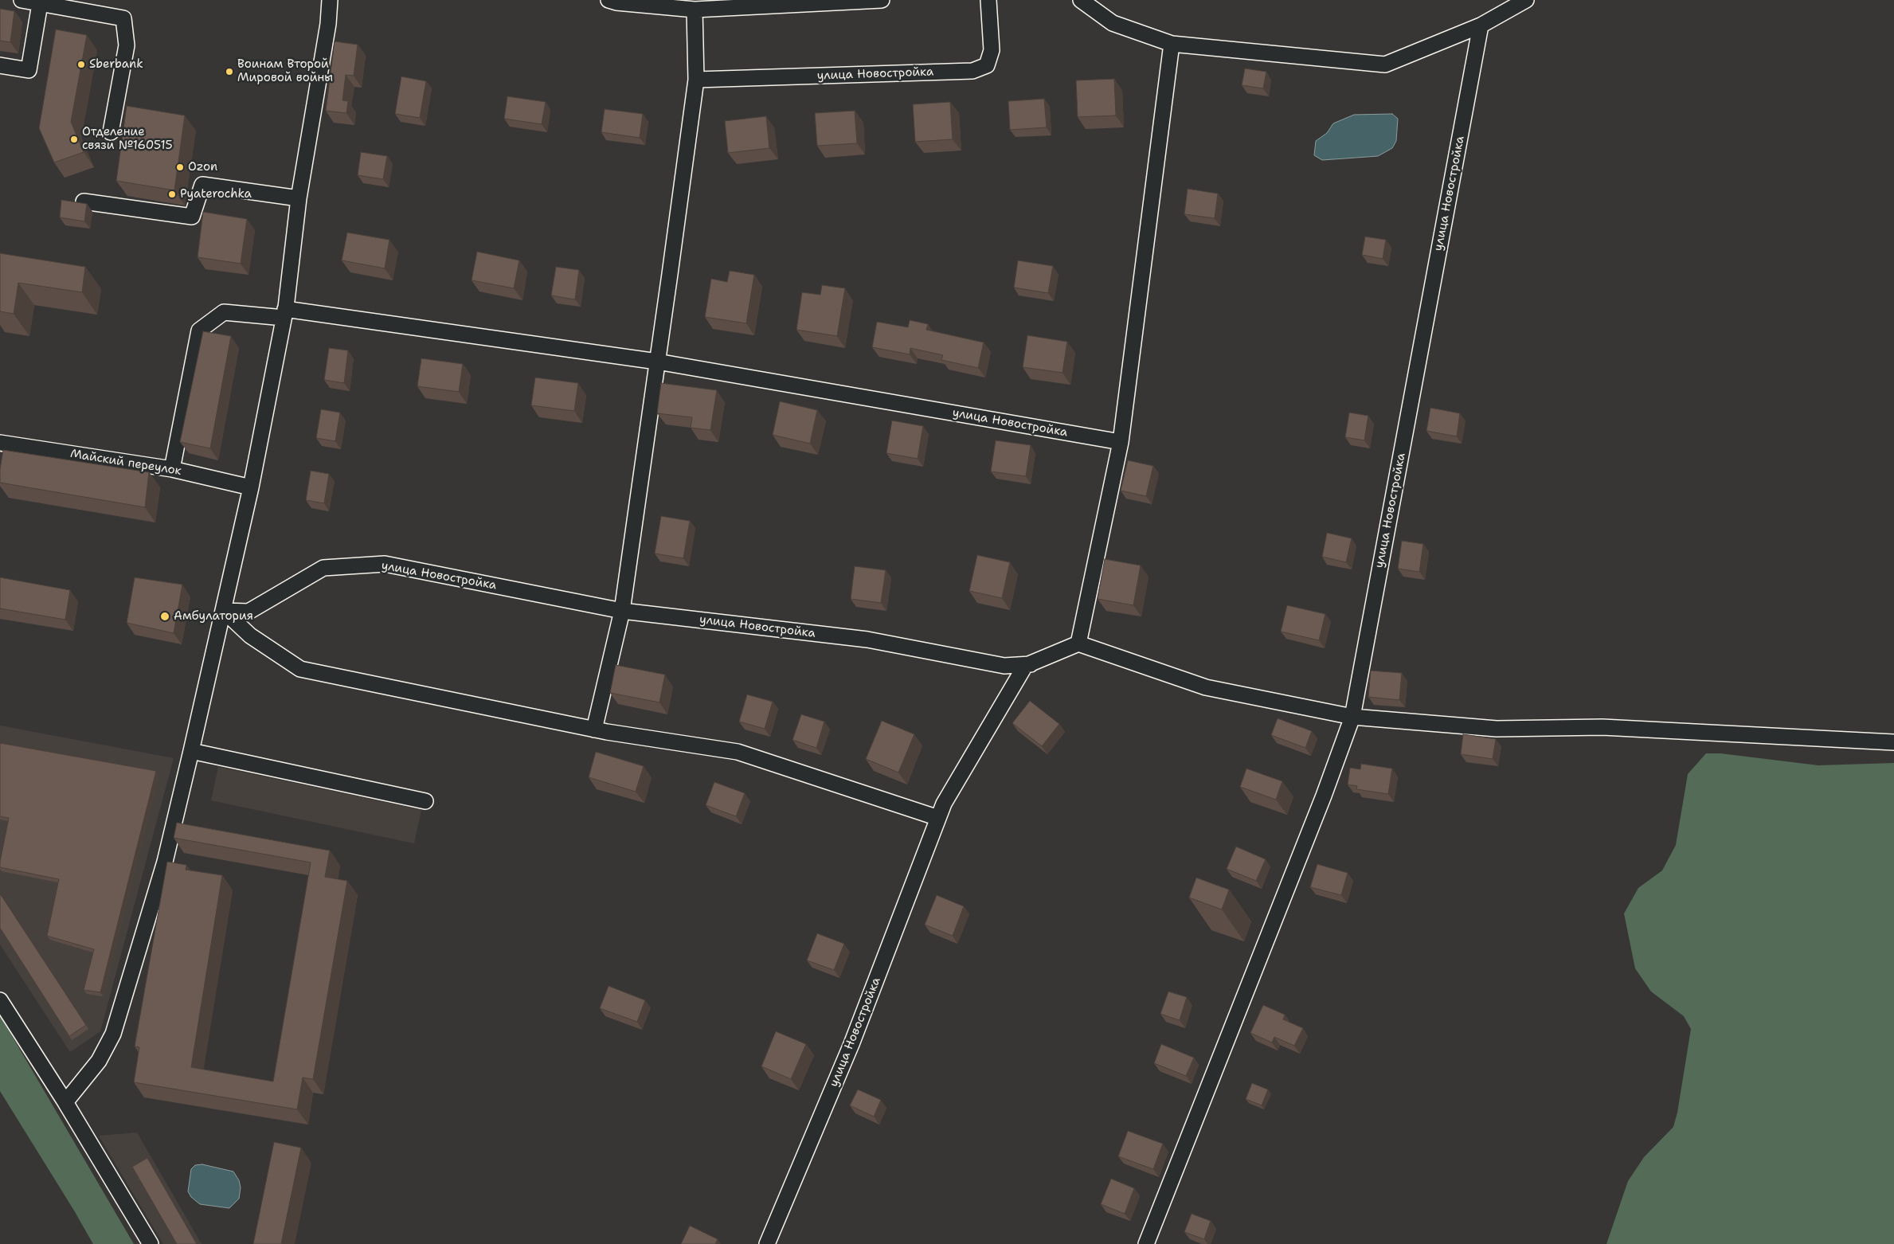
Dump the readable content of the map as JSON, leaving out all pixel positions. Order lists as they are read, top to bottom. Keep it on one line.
{"streets":{"street":["улица Новостройка","Майский переулок"]},"crossings":[["улица Новостройка","Майский переулок"]],"places":["Sberbank","Воинам Второй Мировой войны","Отделение связи №160515","Ozon","Pyaterochka","Амбулатория"]}
